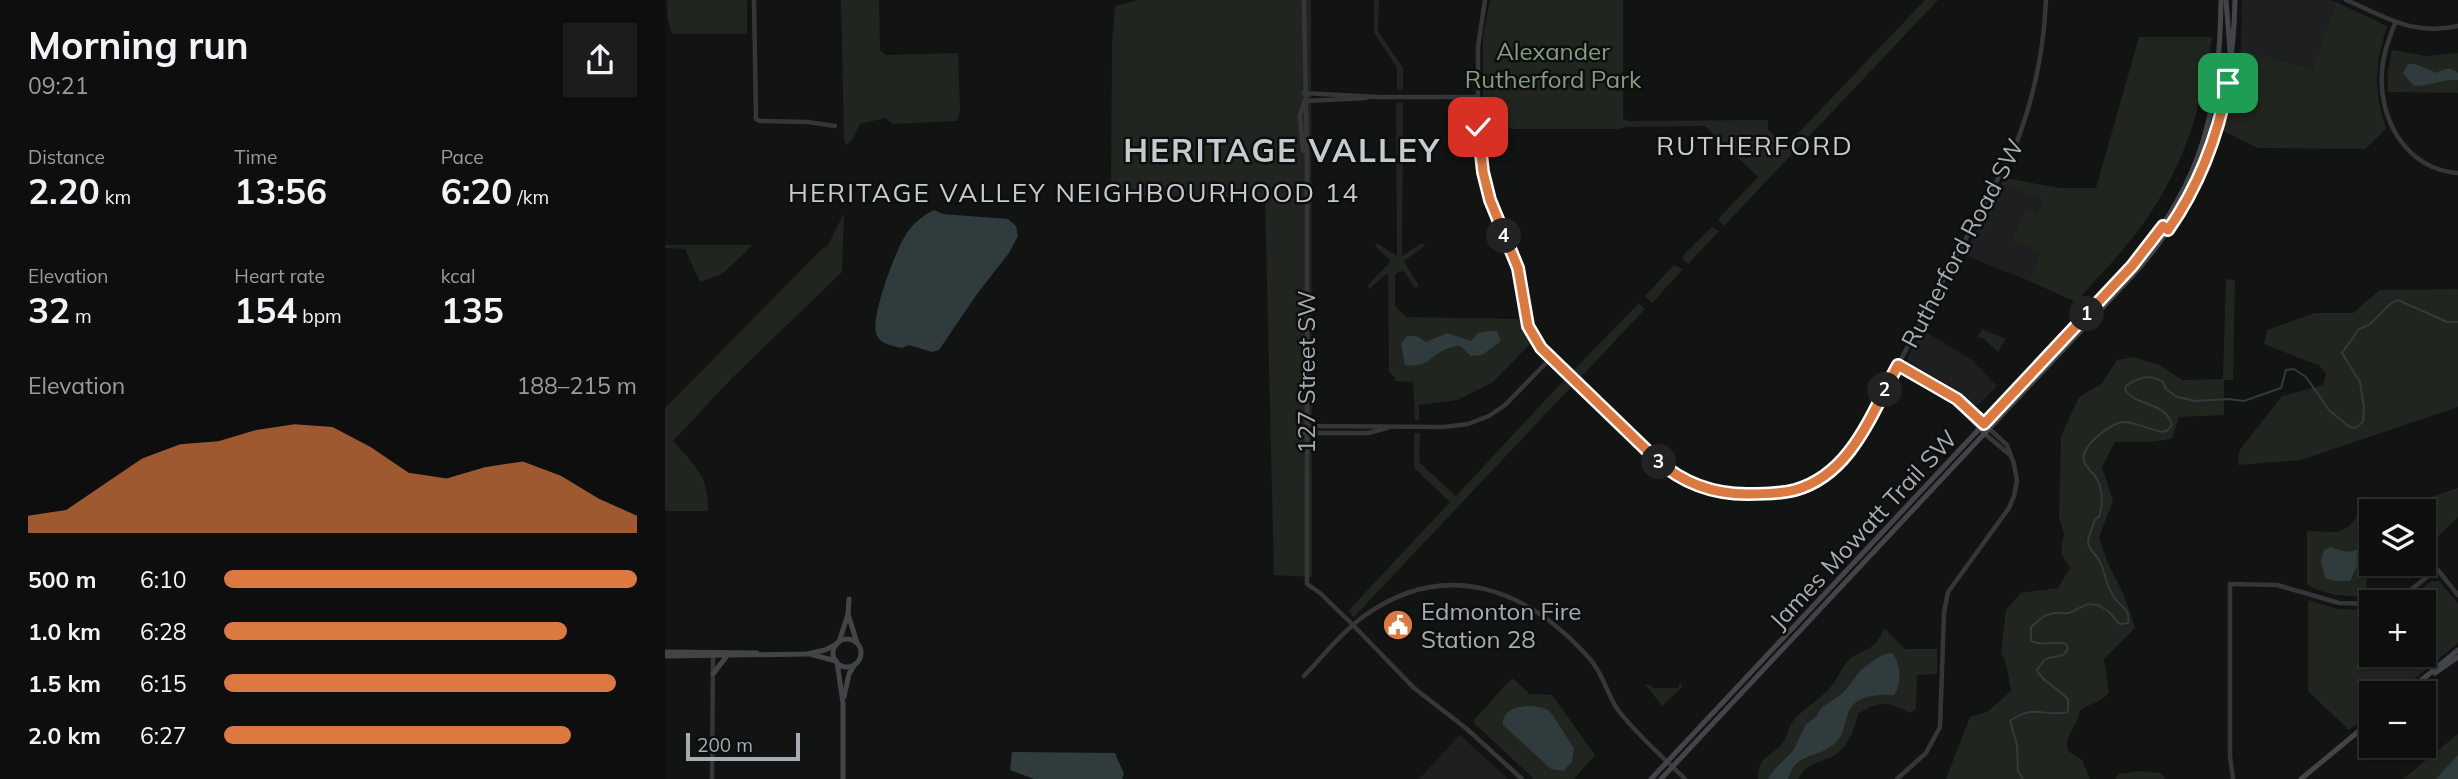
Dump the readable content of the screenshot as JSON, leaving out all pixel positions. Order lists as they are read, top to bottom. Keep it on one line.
{"streets":{"main road":["James Mowatt Trail SW"],"street":["Rutherford Road SW","127 Street SW"]},"districts":["RUTHERFORD","HERITAGE VALLEY","HERITAGE VALLEY NEIGHBOURHOOD 14"],"parks":["Alexander Rutherford Park"],"places":{"public building":["Edmonton Fire Station 28"]},"scale_bar":"200 m","page":{"heading":["Morning run","09:21"],"stats":[["Distance","2.20 km"],["Time","13:56"],["Pace","6:20 /km"],["Elevation","32 m"],["Heart rate","154 bpm"],["kcal","135"]],"pins":["4","1","2","3"],"chart":["Elevation","188–215 m"],"map_buttons":["+","−"],"list":[{"name":"500 m","note":"6:10"},{"name":"1.0 km","note":"6:28"},{"name":"1.5 km","note":"6:15"},{"name":"2.0 km","note":"6:27"}],"scale":"200 m"}}
